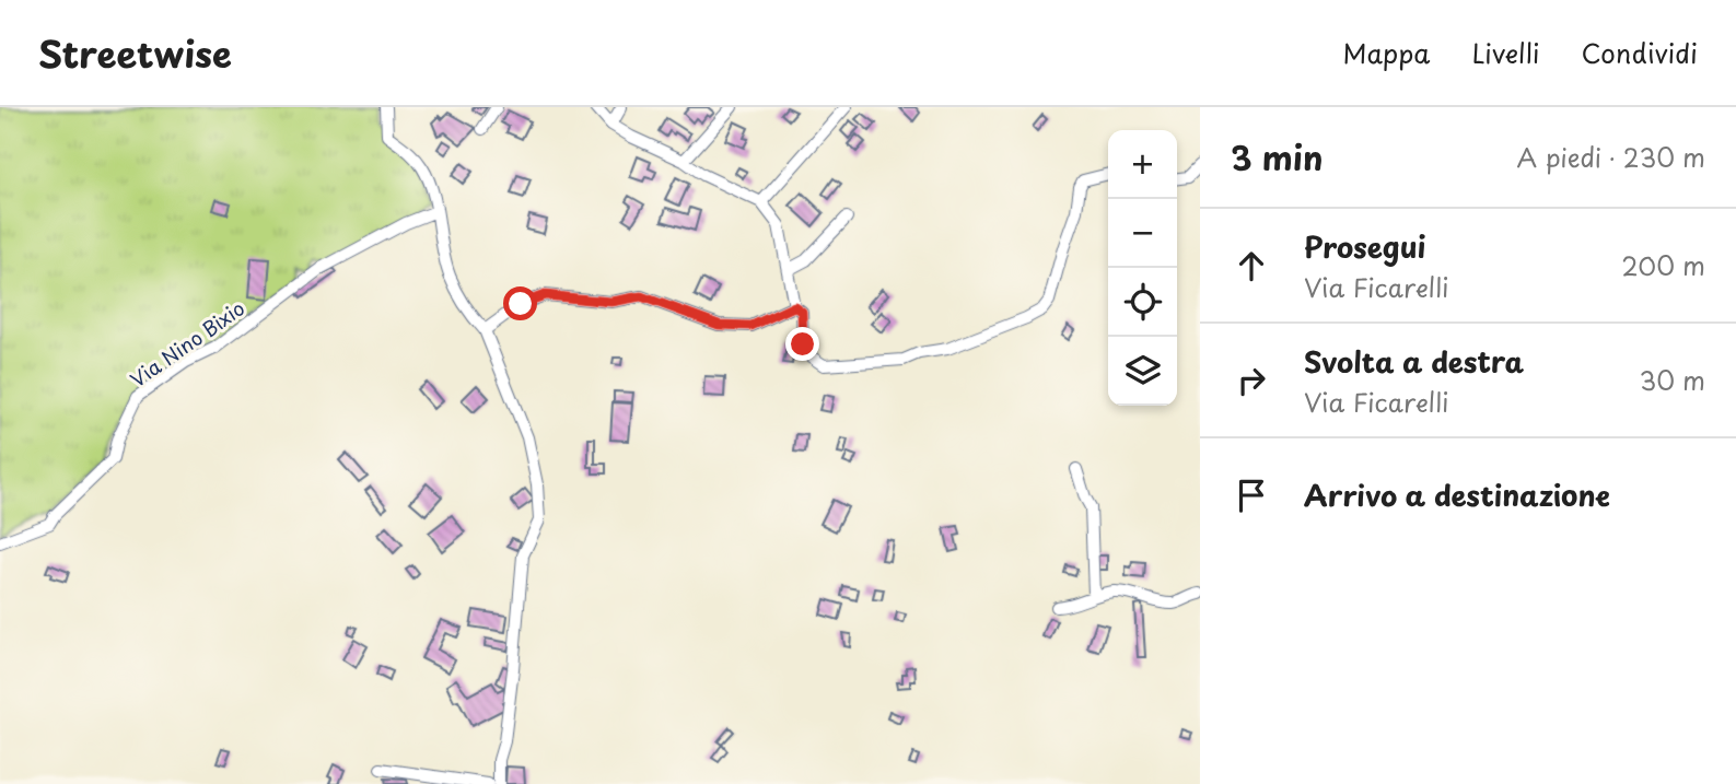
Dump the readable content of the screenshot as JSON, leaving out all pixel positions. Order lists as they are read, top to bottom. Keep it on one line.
{"streets":{"street":["Via Nino Bixio"]},"page":{"header":"Streetwise","nav":["Mappa","Livelli","Condividi"],"heading":["3 min","A piedi · 230 m"],"map_buttons":["+","−"],"list":[["Prosegui","Via Ficarelli","200 m"],["Svolta a destra","Via Ficarelli","30 m"],"Arrivo a destinazione"]}}
